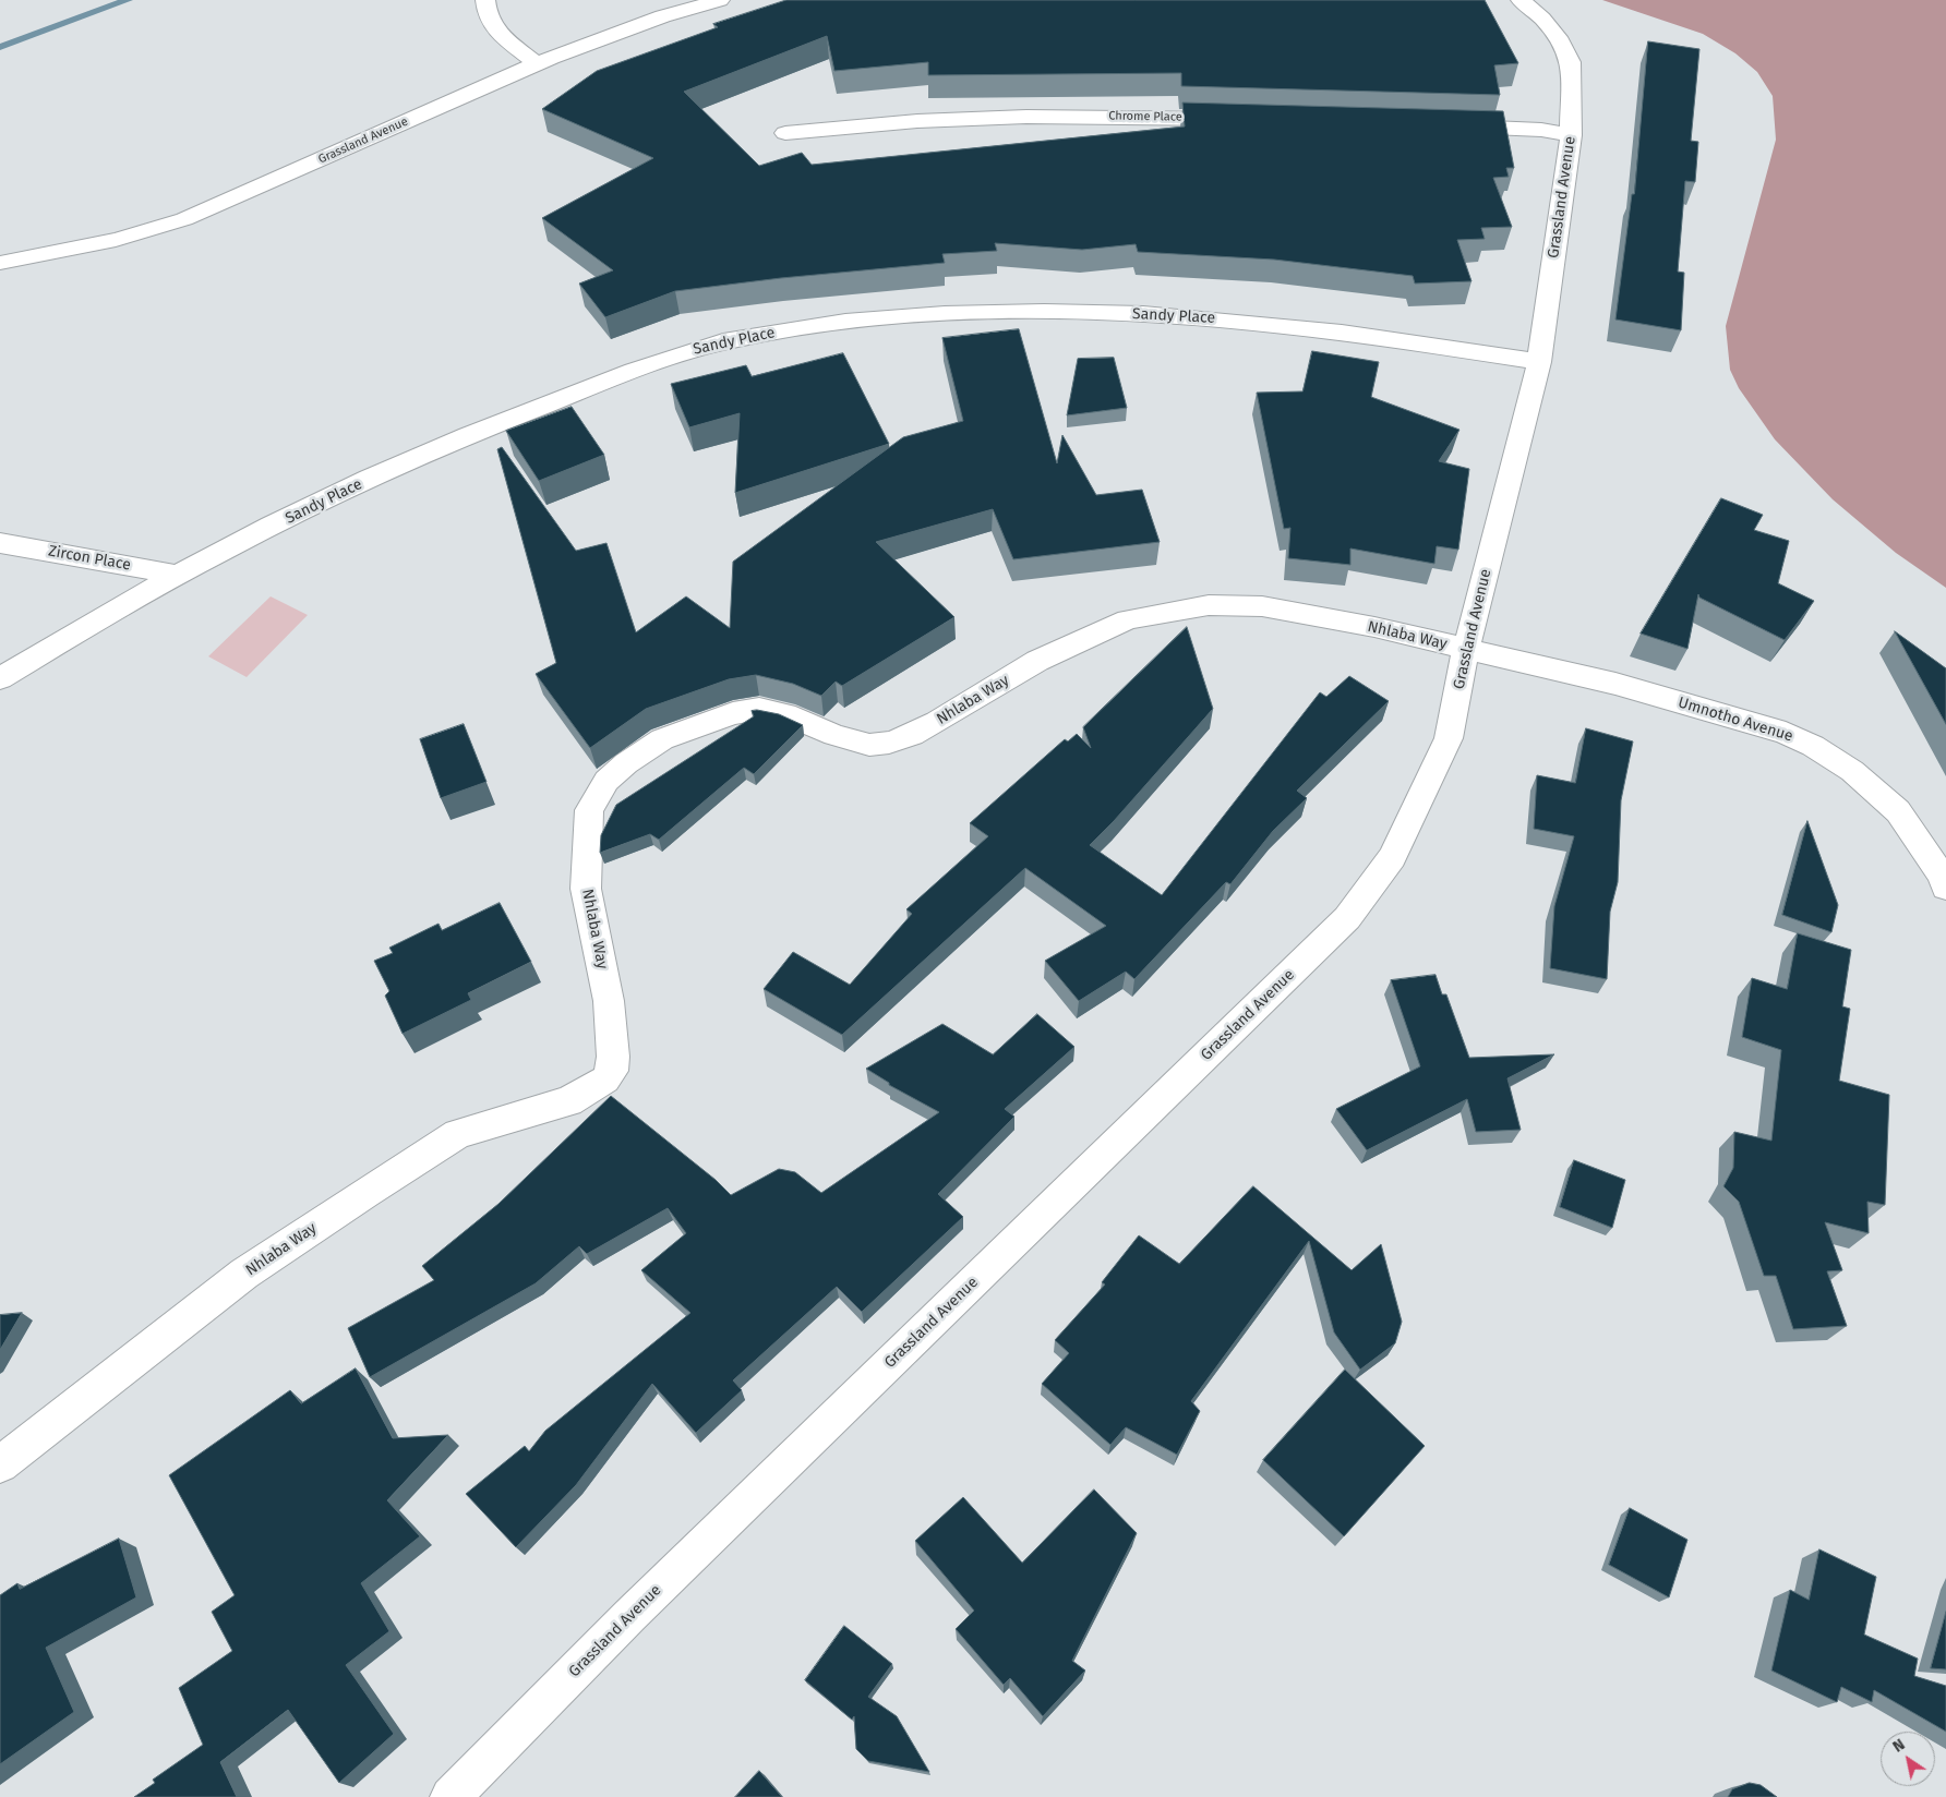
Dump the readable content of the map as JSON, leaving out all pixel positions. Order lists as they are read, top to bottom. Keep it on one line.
{"streets":{"street":["Chrome Place","Grassland Avenue","Sandy Place","Zircon Place","Nhlaba Way","Umnotho Avenue"]},"crossings":[["Grassland Avenue","Sandy Place"],["Grassland Avenue","Nhlaba Way"],["Grassland Avenue","Umnotho Avenue"],["Sandy Place","Zircon Place"],["Nhlaba Way","Umnotho Avenue"]],"north":"top left"}
